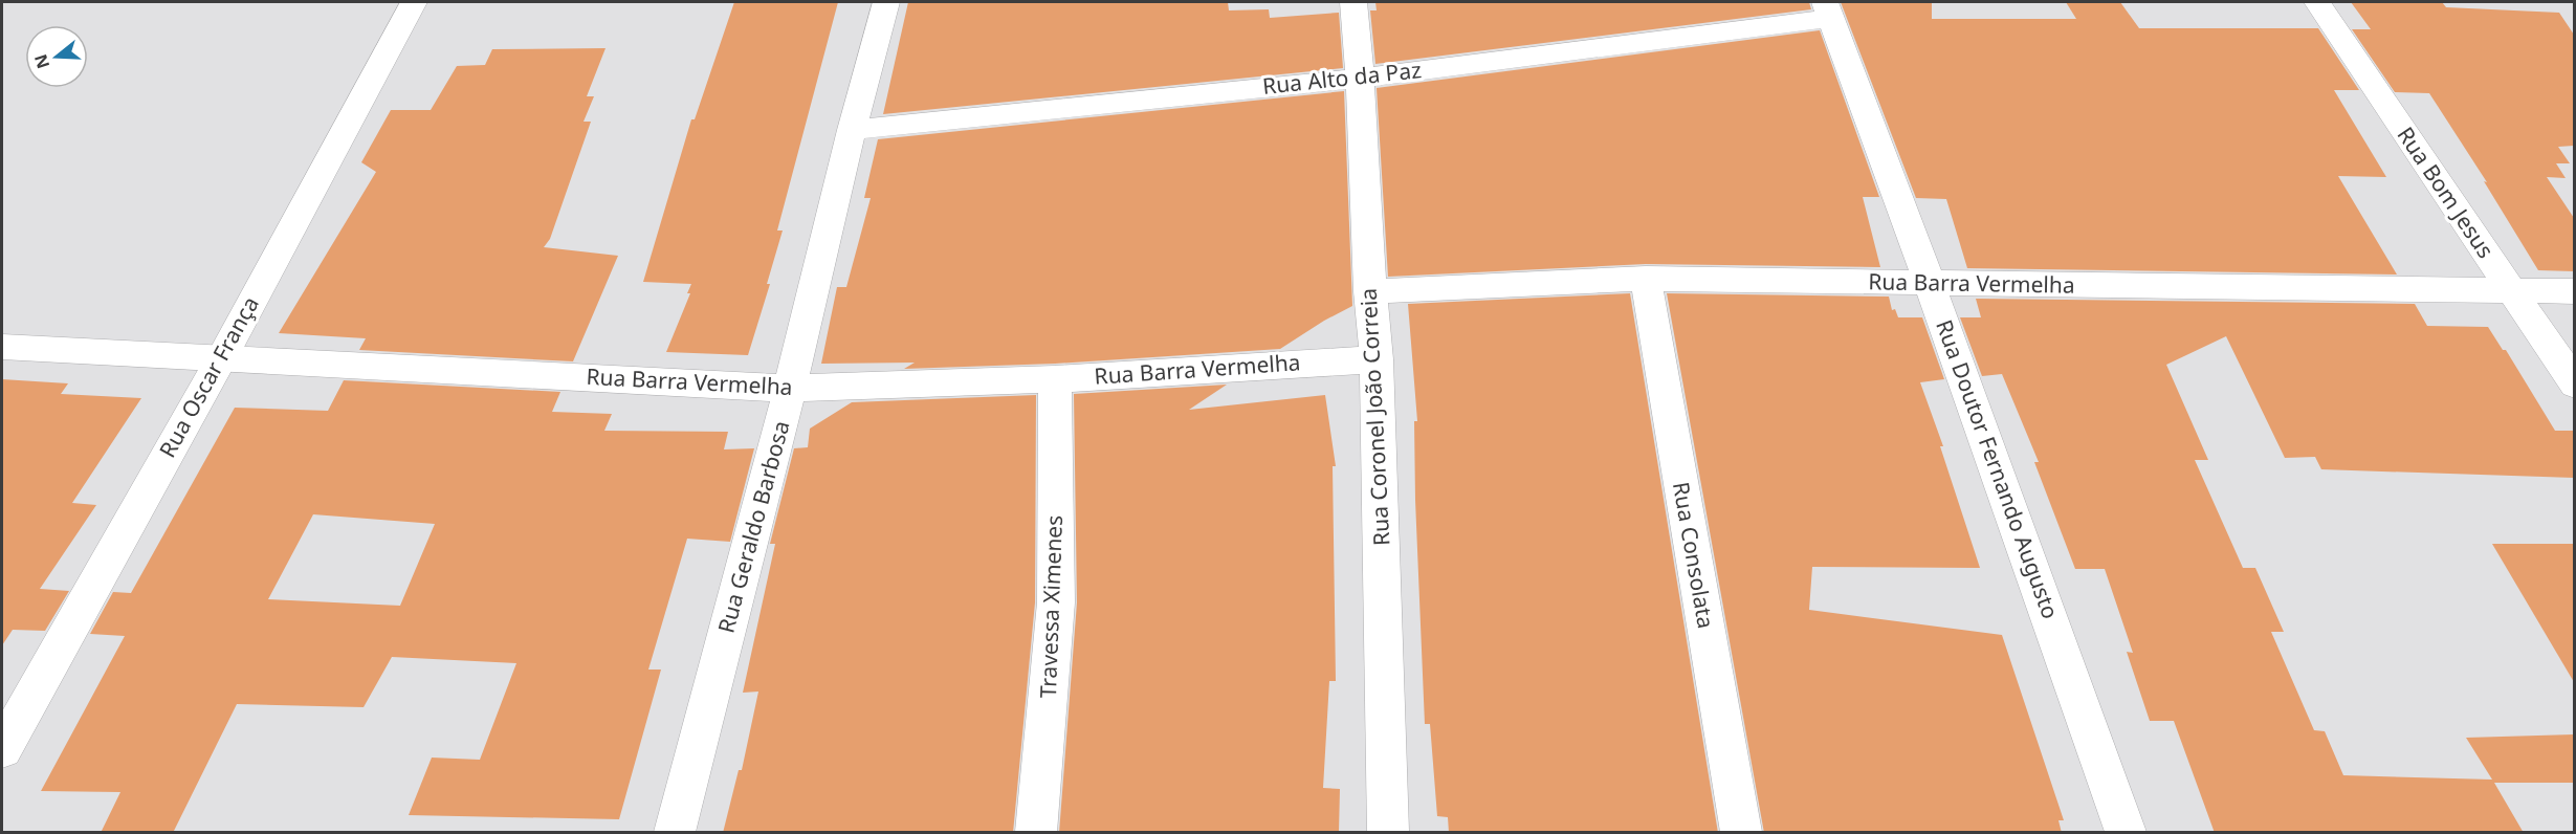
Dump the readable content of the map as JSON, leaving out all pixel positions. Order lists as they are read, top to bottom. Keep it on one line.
{"streets":{"street":["Rua Alto da Paz","Rua Bom Jesus","Rua Barra Vermelha","Rua Oscar França","Rua Coronel João Correia","Rua Doutor Fernando Augusto","Rua Geraldo Barbosa","Rua Consolata","Travessa Ximenes"]},"crossings":[["Rua Alto da Paz","Rua Coronel João Correia"],["Rua Alto da Paz","Rua Doutor Fernando Augusto"],["Rua Alto da Paz","Rua Geraldo Barbosa"],["Rua Bom Jesus","Rua Barra Vermelha"],["Rua Barra Vermelha","Rua Oscar França"],["Rua Barra Vermelha","Rua Coronel João Correia"],["Rua Barra Vermelha","Rua Doutor Fernando Augusto"],["Rua Barra Vermelha","Rua Geraldo Barbosa"],["Rua Barra Vermelha","Rua Consolata"],["Rua Barra Vermelha","Travessa Ximenes"]],"north":"left"}
